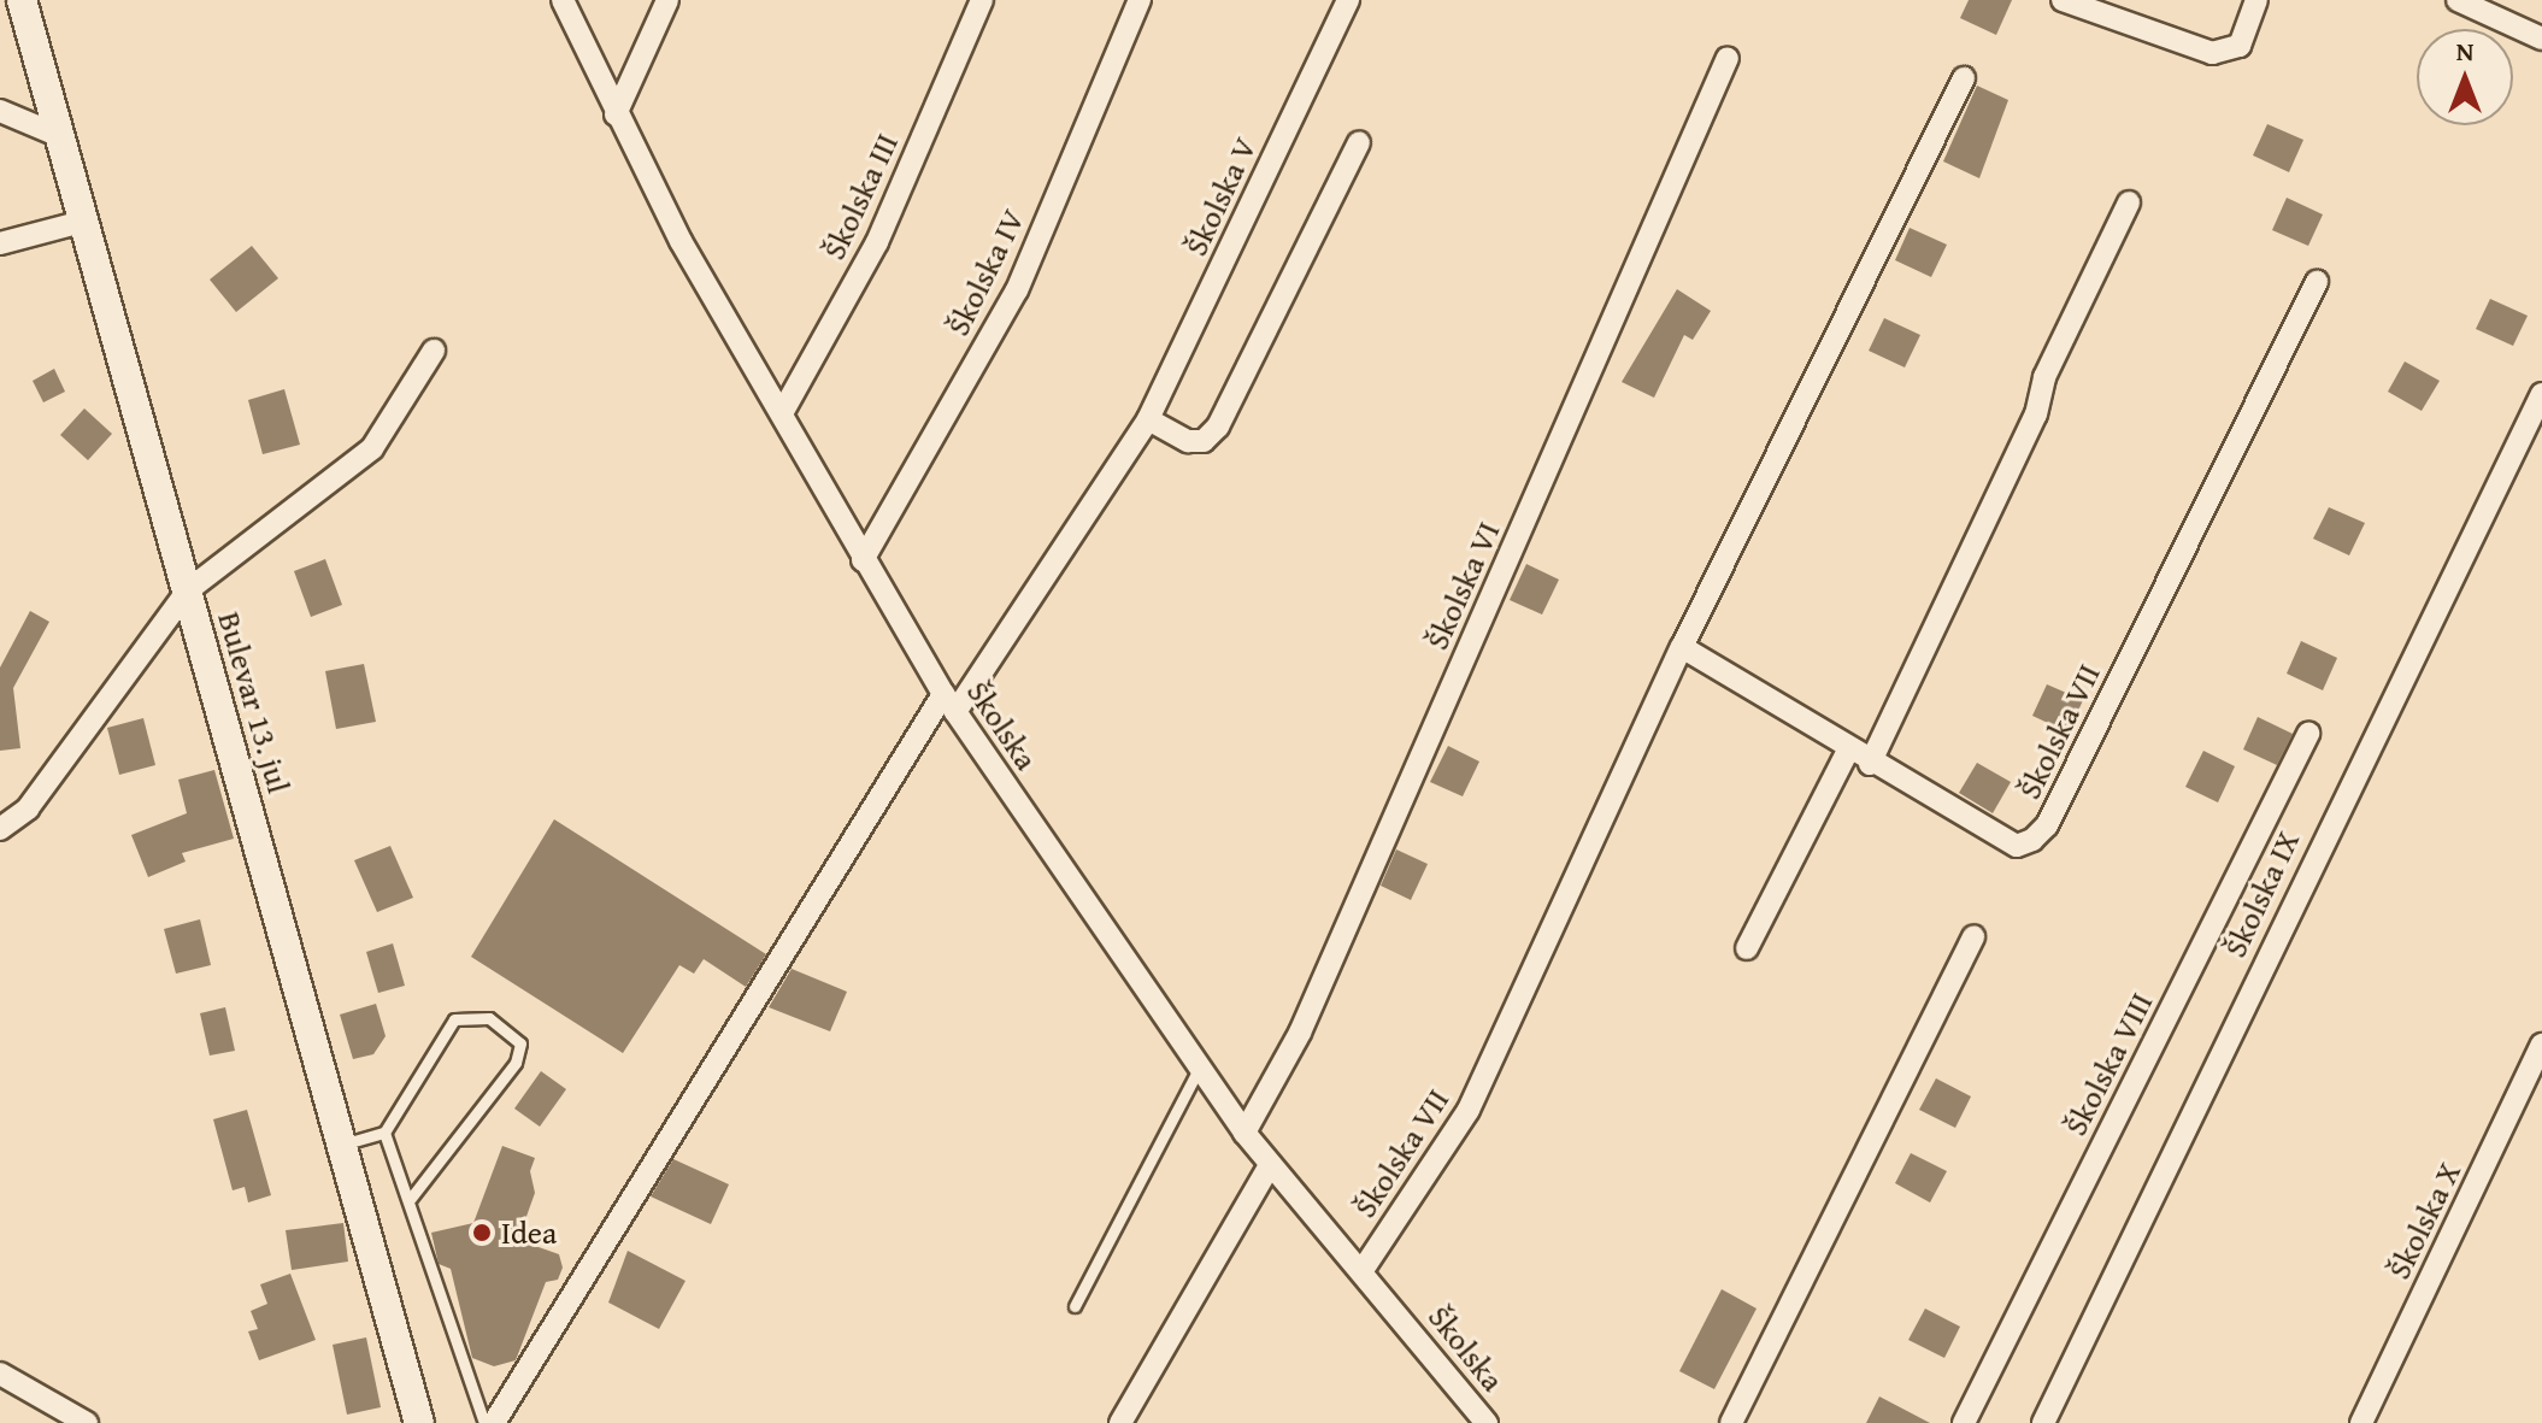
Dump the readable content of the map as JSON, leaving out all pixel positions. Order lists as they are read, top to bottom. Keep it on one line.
{"streets":{"street":["Školska III","Školska V","Školska IV","Školska VI","Bulevar 13. jul","Školska","Školska VII","Školska IX","Školska VIII","Školska X"]},"crossings":[["Školska III","Školska"],["Školska V","Školska"],["Školska IV","Školska"],["Školska VI","Školska"],["Školska","Školska VII"]],"places":["Idea"],"north":"top"}
